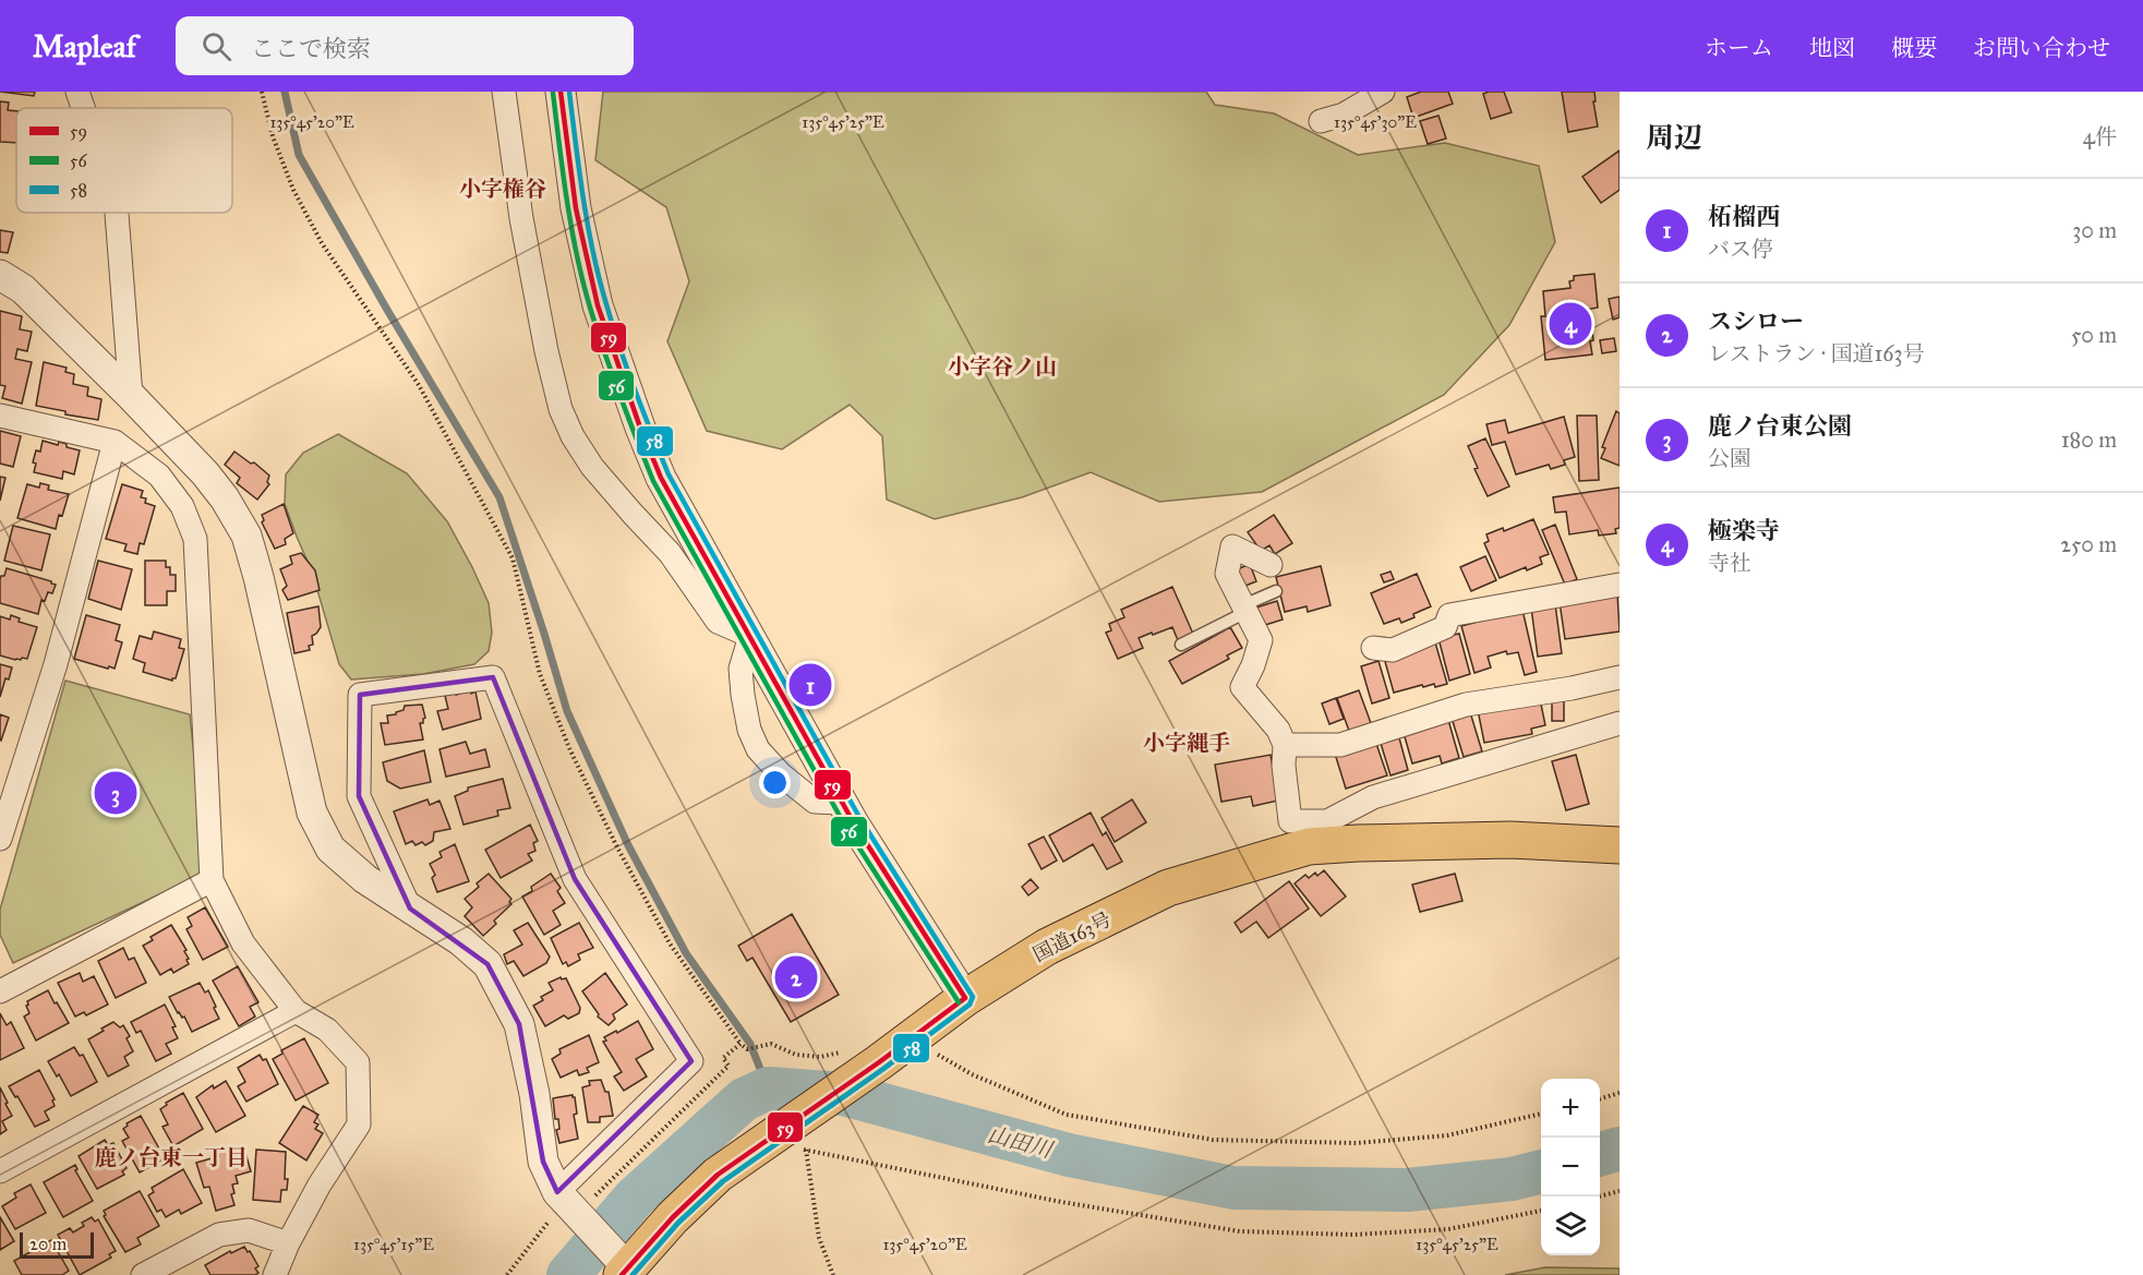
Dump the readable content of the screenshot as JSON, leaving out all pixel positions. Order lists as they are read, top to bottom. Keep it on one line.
{"streets":{"highway":["国道163号"]},"districts":["小字権谷","小字谷ノ山","小字縄手","鹿ノ台東一丁目"],"water":["山田川"],"lines":["transit line 59","transit line 58","transit line 56"],"legend":["59","56","58"],"scale_bar":"20 m","page":{"header":"Mapleaf","search":"ここで検索","nav":["ホーム","地図","概要","お問い合わせ"],"heading":["周辺","4件"],"list":[{"mark":"1","name":"柘榴西","note":"バス停","value":"30 m"},{"mark":"2","name":"スシロー","note":"レストラン · 国道163号","value":"50 m"},{"mark":"3","name":"鹿ノ台東公園","note":"公園","value":"180 m"},{"mark":"4","name":"極楽寺","note":"寺社","value":"250 m"}],"pins":["4","1","3","2"],"map_buttons":["+","−"],"scale":"20 m"},"coordinates":["135°45'20\"E","135°45'25\"E","135°45'30\"E","135°45'15\"E"]}
